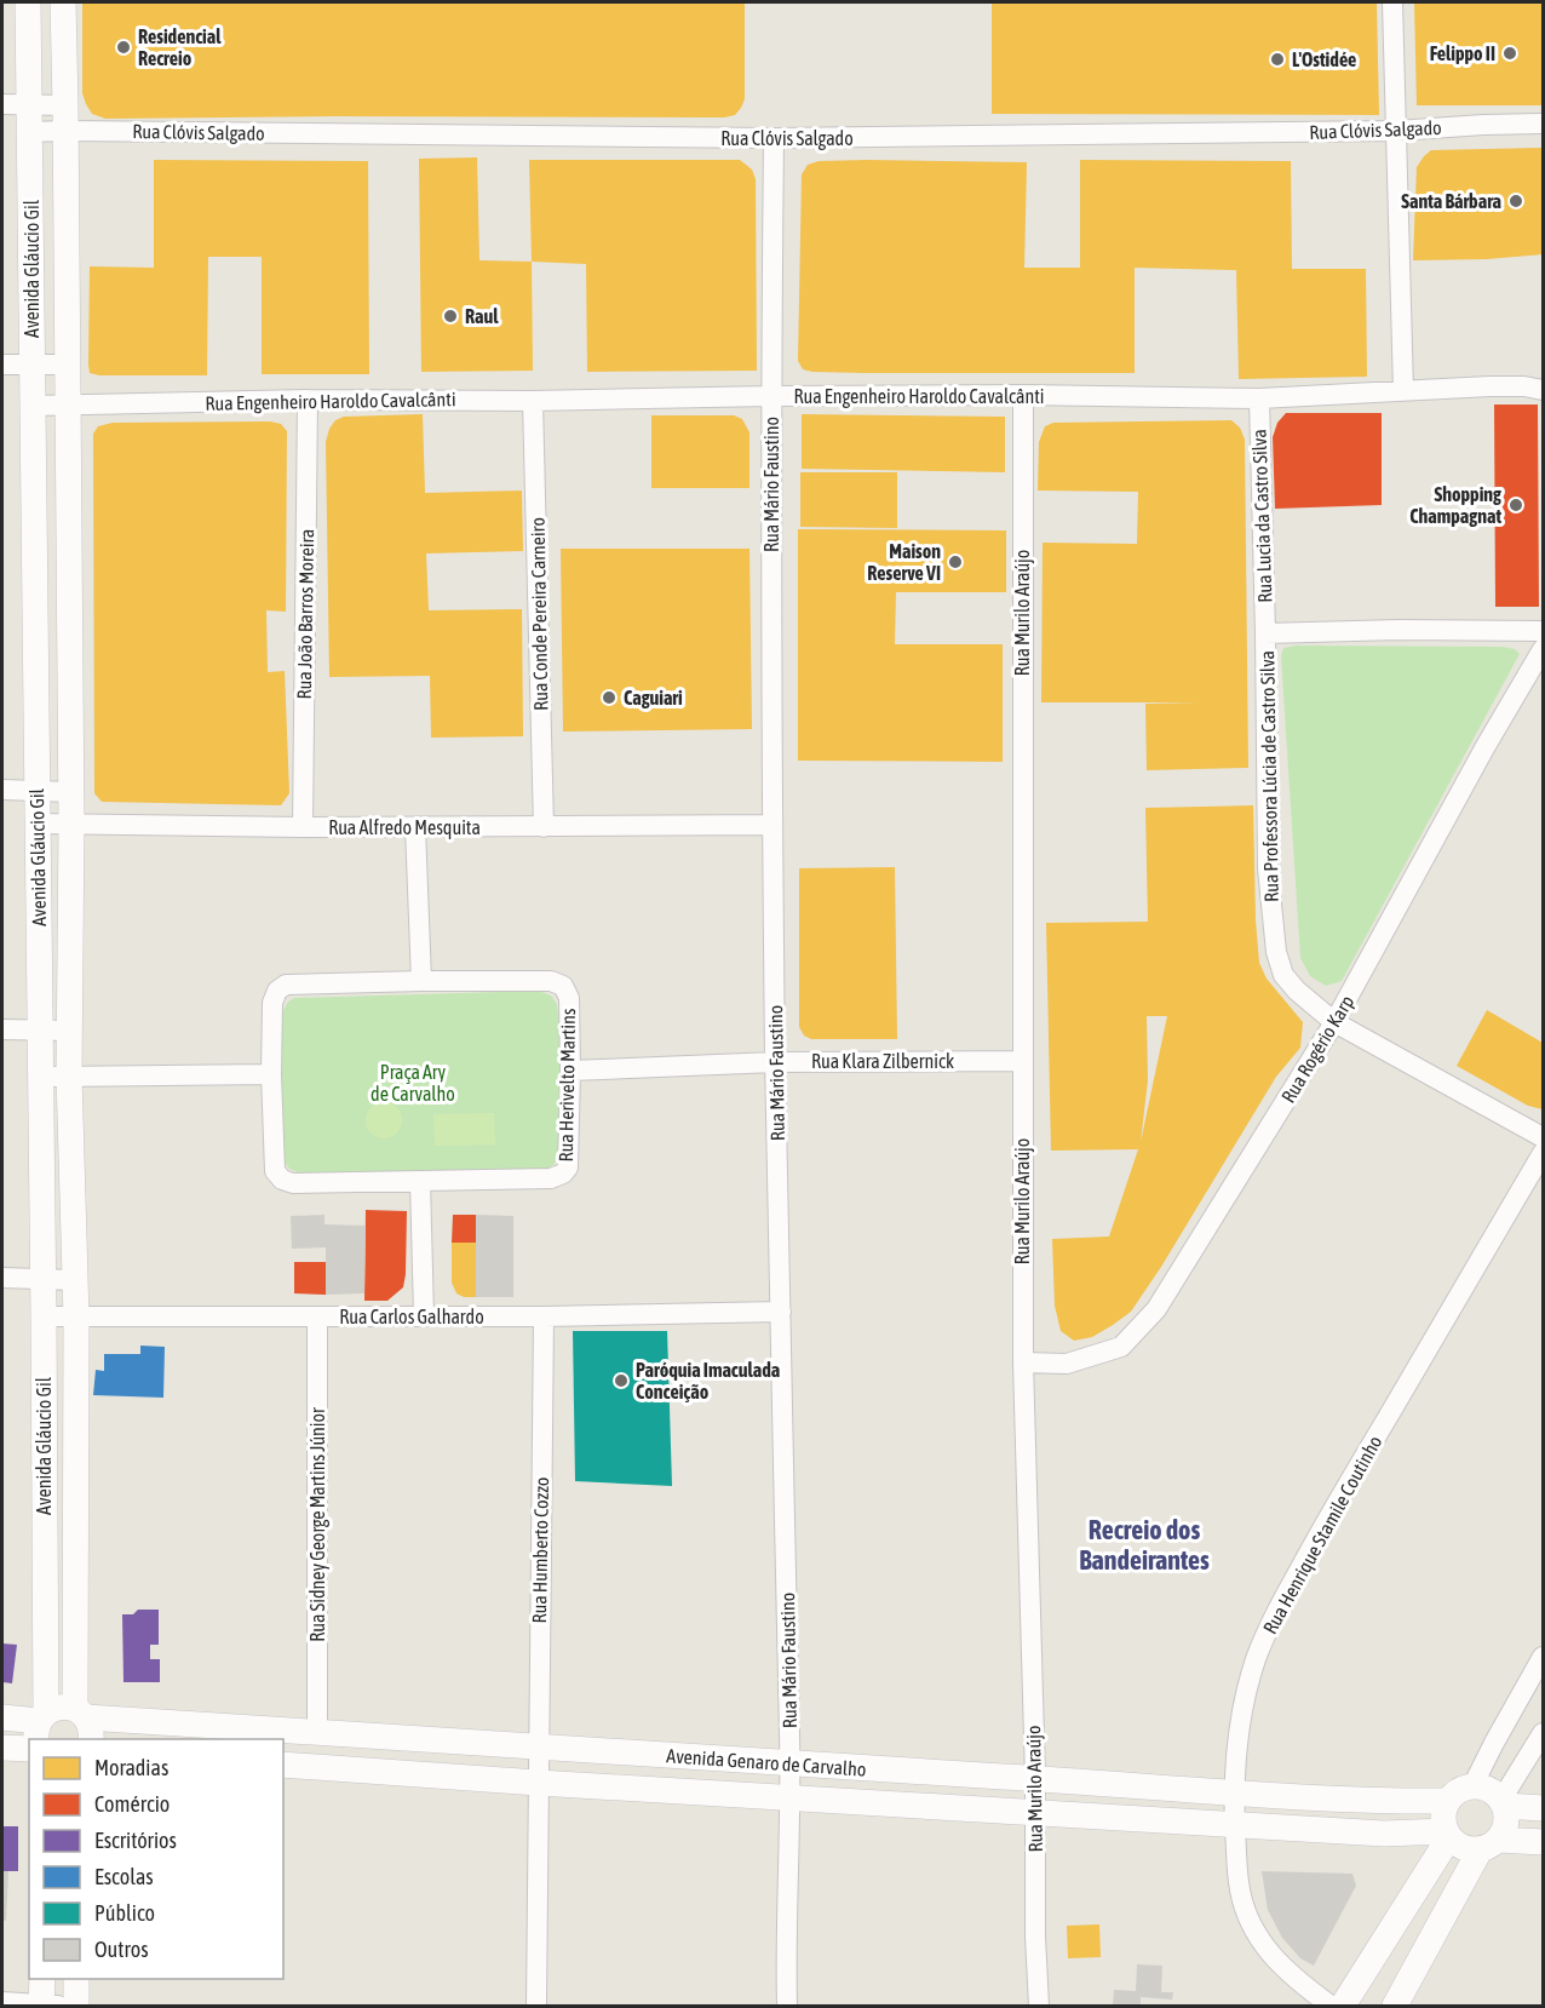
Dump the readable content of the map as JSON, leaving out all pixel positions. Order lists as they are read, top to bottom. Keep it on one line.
{"streets":{"street":["Rua Clóvis Salgado","Avenida Gláucio Gil","Rua Engenheiro Haroldo Cavalcânti","Rua Mário Faustino","Rua Lucia da Castro Silva","Rua Murilo Araújo","Rua João Barros Moreira","Rua Conde Pereira Carneiro","Rua Professora Lúcia de Castro Silva","Rua Alfredo Mesquita","Rua Rogério Karp","Rua Klara Zilbernick","Rua Herivelto Martins","Rua Carlos Galhardo","Rua Sidney George Martins Júnior","Rua Henrique Stamile Coutinho","Rua Humberto Cozzo","Avenida Genaro de Carvalho"]},"crossings":[["Rua Clóvis Salgado","Avenida Gláucio Gil"],["Rua Clóvis Salgado","Rua Mário Faustino"],["Avenida Gláucio Gil","Rua Engenheiro Haroldo Cavalcânti"],["Avenida Gláucio Gil","Rua Alfredo Mesquita"],["Avenida Gláucio Gil","Rua Carlos Galhardo"],["Avenida Gláucio Gil","Avenida Genaro de Carvalho"],["Rua Engenheiro Haroldo Cavalcânti","Rua Mário Faustino"],["Rua Engenheiro Haroldo Cavalcânti","Rua Lucia da Castro Silva"],["Rua Engenheiro Haroldo Cavalcânti","Rua Murilo Araújo"],["Rua Engenheiro Haroldo Cavalcânti","Rua João Barros Moreira"],["Rua Engenheiro Haroldo Cavalcânti","Rua Conde Pereira Carneiro"],["Rua Mário Faustino","Rua Alfredo Mesquita"],["Rua Mário Faustino","Rua Klara Zilbernick"],["Rua Mário Faustino","Rua Carlos Galhardo"],["Rua Mário Faustino","Avenida Genaro de Carvalho"],["Rua Lucia da Castro Silva","Rua Professora Lúcia de Castro Silva"],["Rua Murilo Araújo","Rua Rogério Karp"],["Rua Murilo Araújo","Rua Klara Zilbernick"],["Rua Murilo Araújo","Avenida Genaro de Carvalho"],["Rua João Barros Moreira","Rua Alfredo Mesquita"],["Rua Conde Pereira Carneiro","Rua Alfredo Mesquita"],["Rua Professora Lúcia de Castro Silva","Rua Rogério Karp"],["Rua Klara Zilbernick","Rua Herivelto Martins"],["Rua Carlos Galhardo","Rua Sidney George Martins Júnior"],["Rua Carlos Galhardo","Rua Humberto Cozzo"],["Rua Sidney George Martins Júnior","Avenida Genaro de Carvalho"],["Rua Henrique Stamile Coutinho","Avenida Genaro de Carvalho"],["Rua Humberto Cozzo","Avenida Genaro de Carvalho"]],"districts":["Recreio dos Bandeirantes"],"parks":["Praça Ary de Carvalho"],"places":["Residencial Recreio","Felippo II","L'Ostidée","Santa Bárbara","Raul","Shopping Champagnat","Maison Reserve VI","Caguiari","Paróquia Imaculada Conceição"],"legend":["Moradias","Comércio","Escritórios","Escolas","Público","Outros"]}
